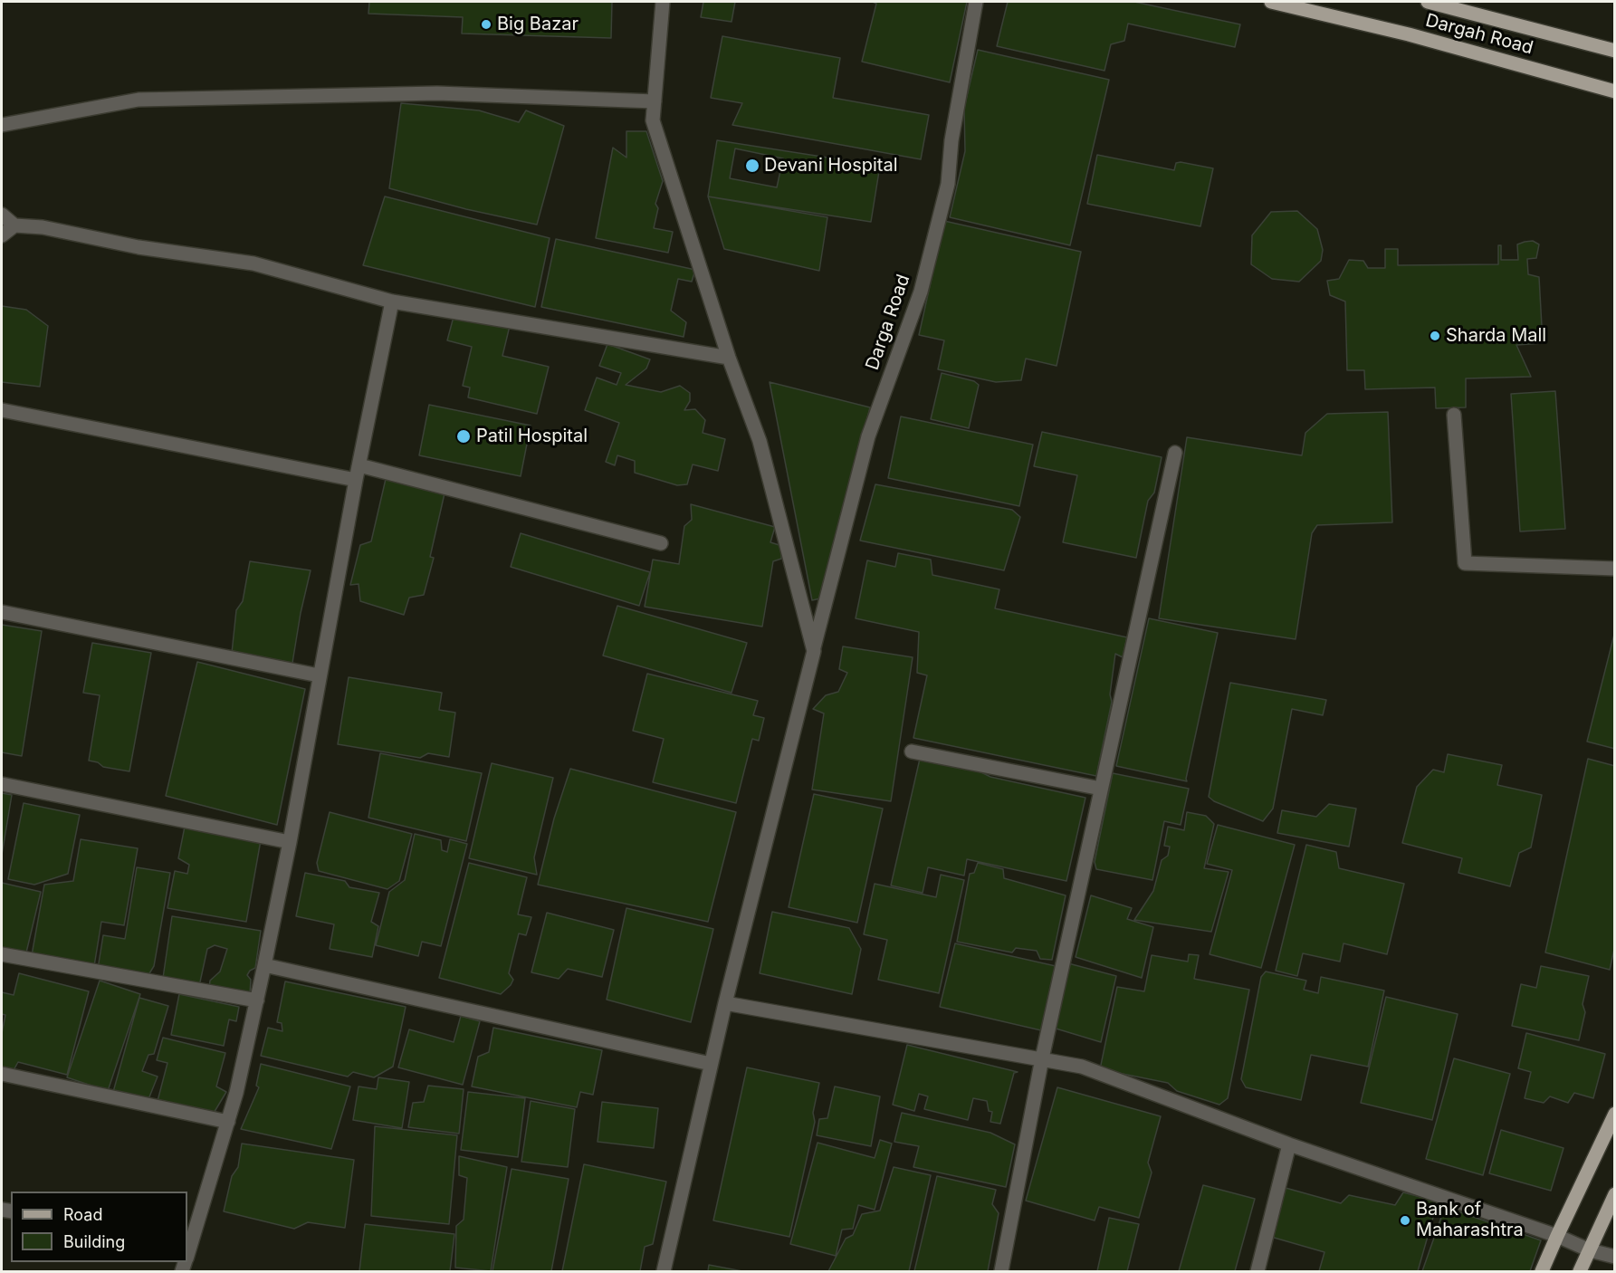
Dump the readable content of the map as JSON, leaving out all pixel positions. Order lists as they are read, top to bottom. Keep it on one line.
{"streets":{"main road":["Dargah Road"],"street":["Darga Road"]},"places":["Big Bazar","Devani Hospital","Sharda Mall","Patil Hospital","Bank of Maharashtra"],"legend":["Road","Building"]}
